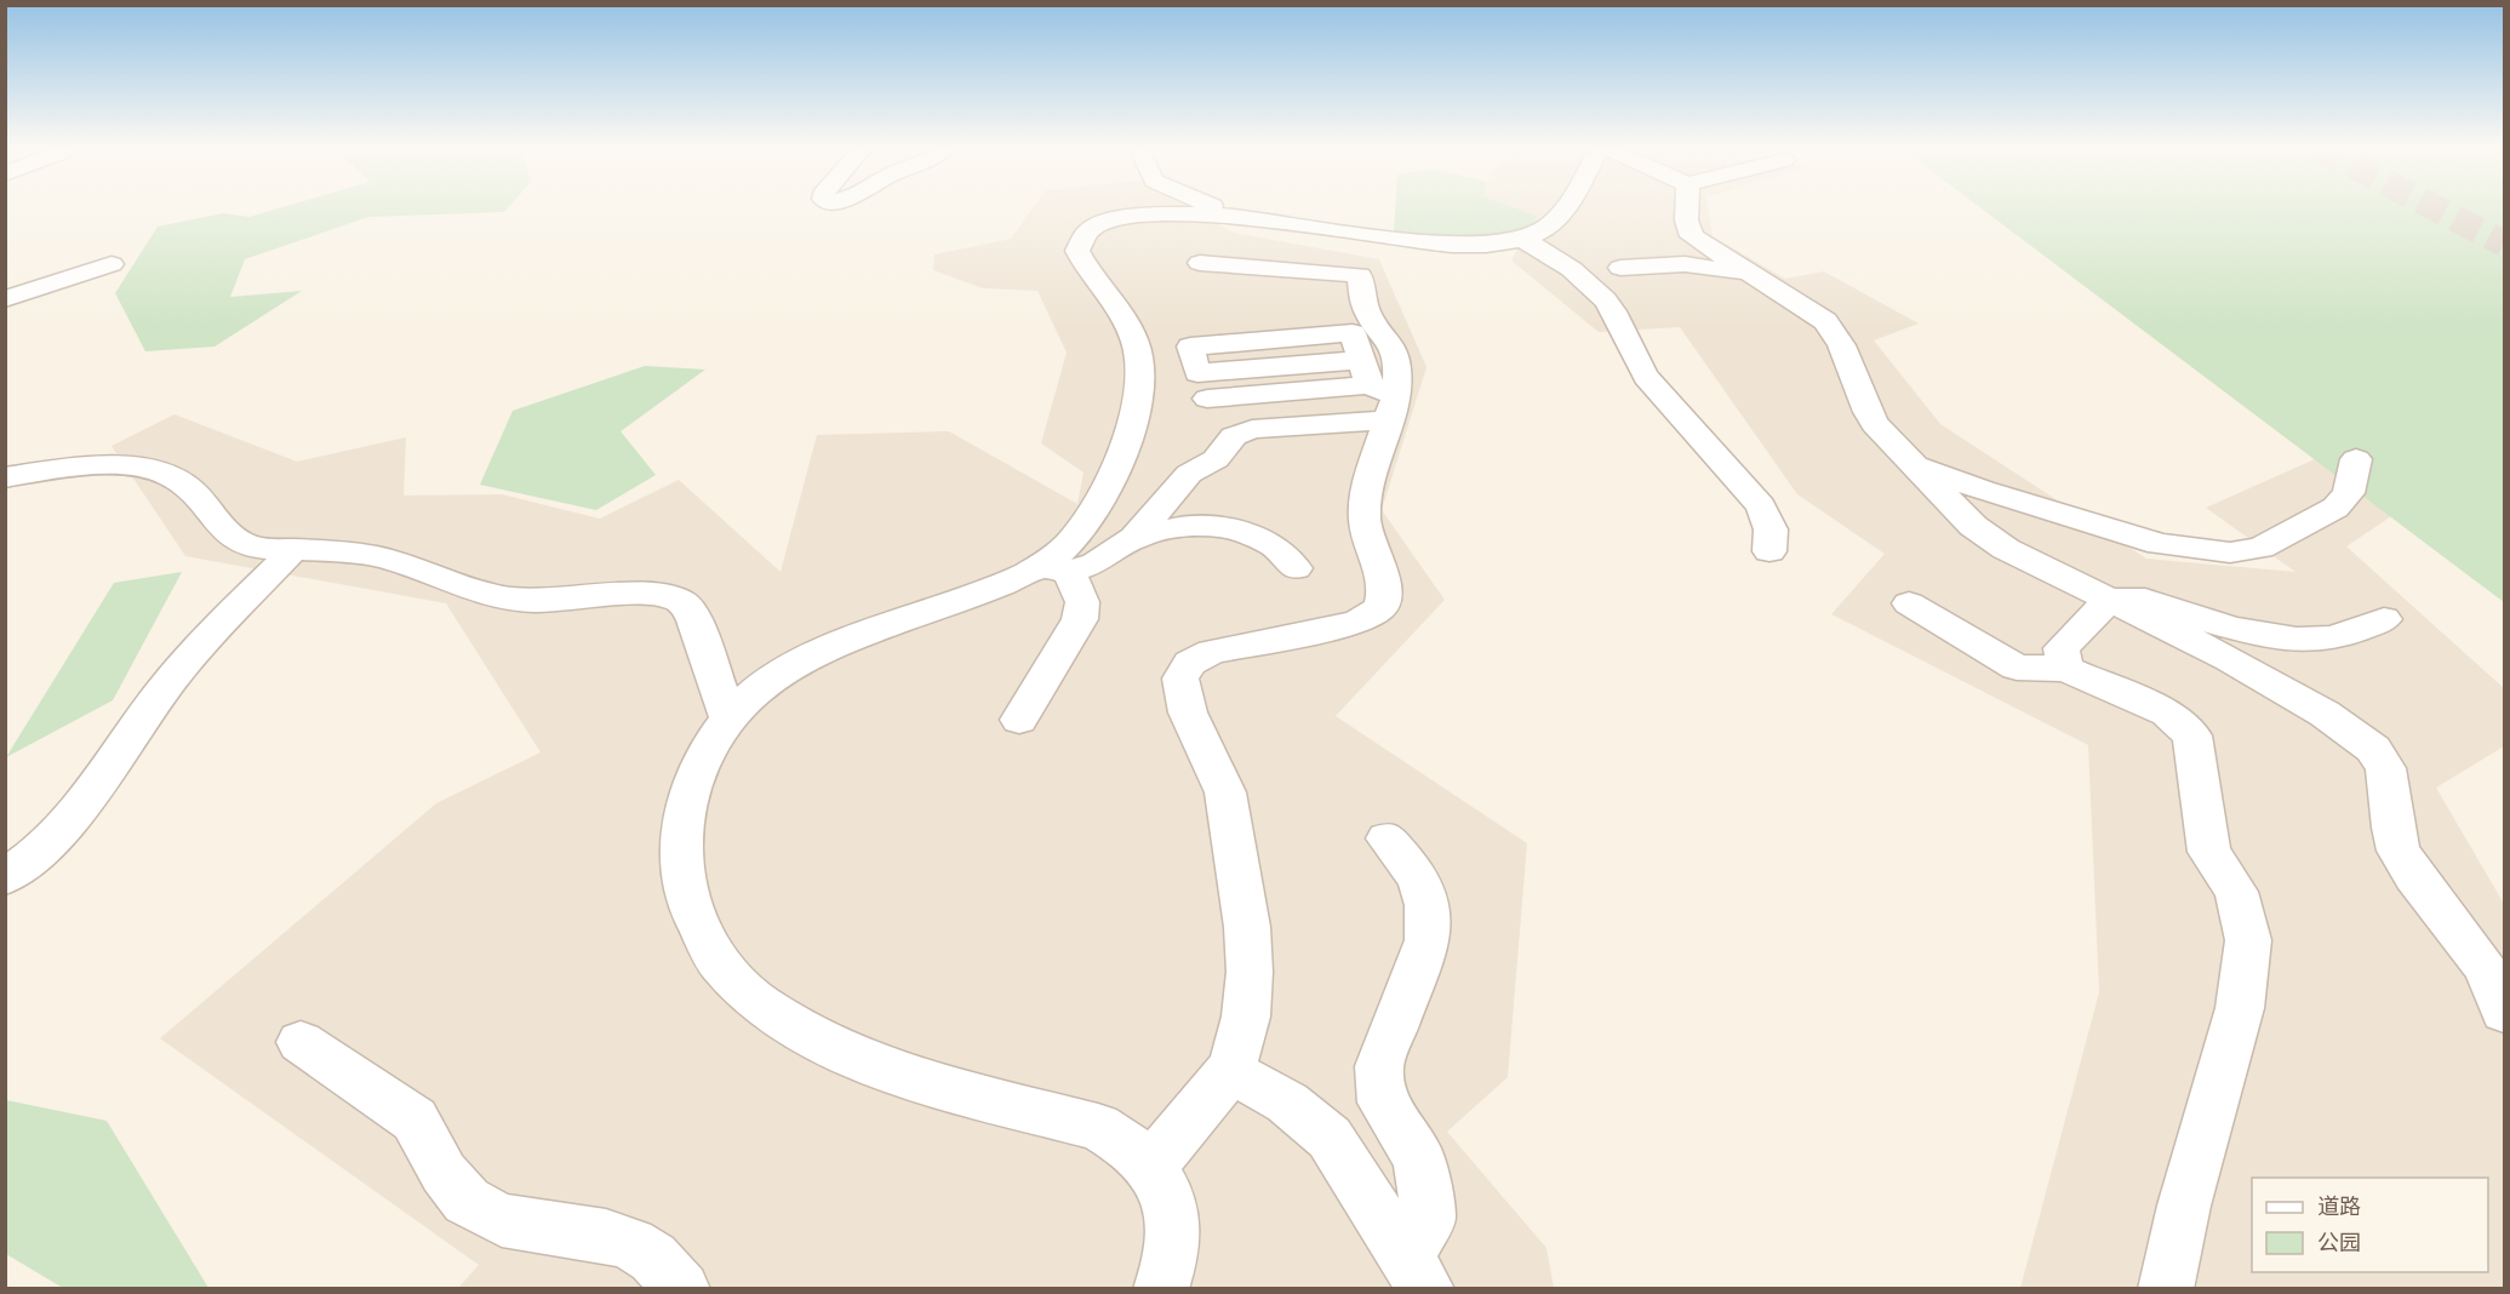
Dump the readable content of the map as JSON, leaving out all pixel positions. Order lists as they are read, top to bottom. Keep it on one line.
{"legend":["道路","公园"]}
